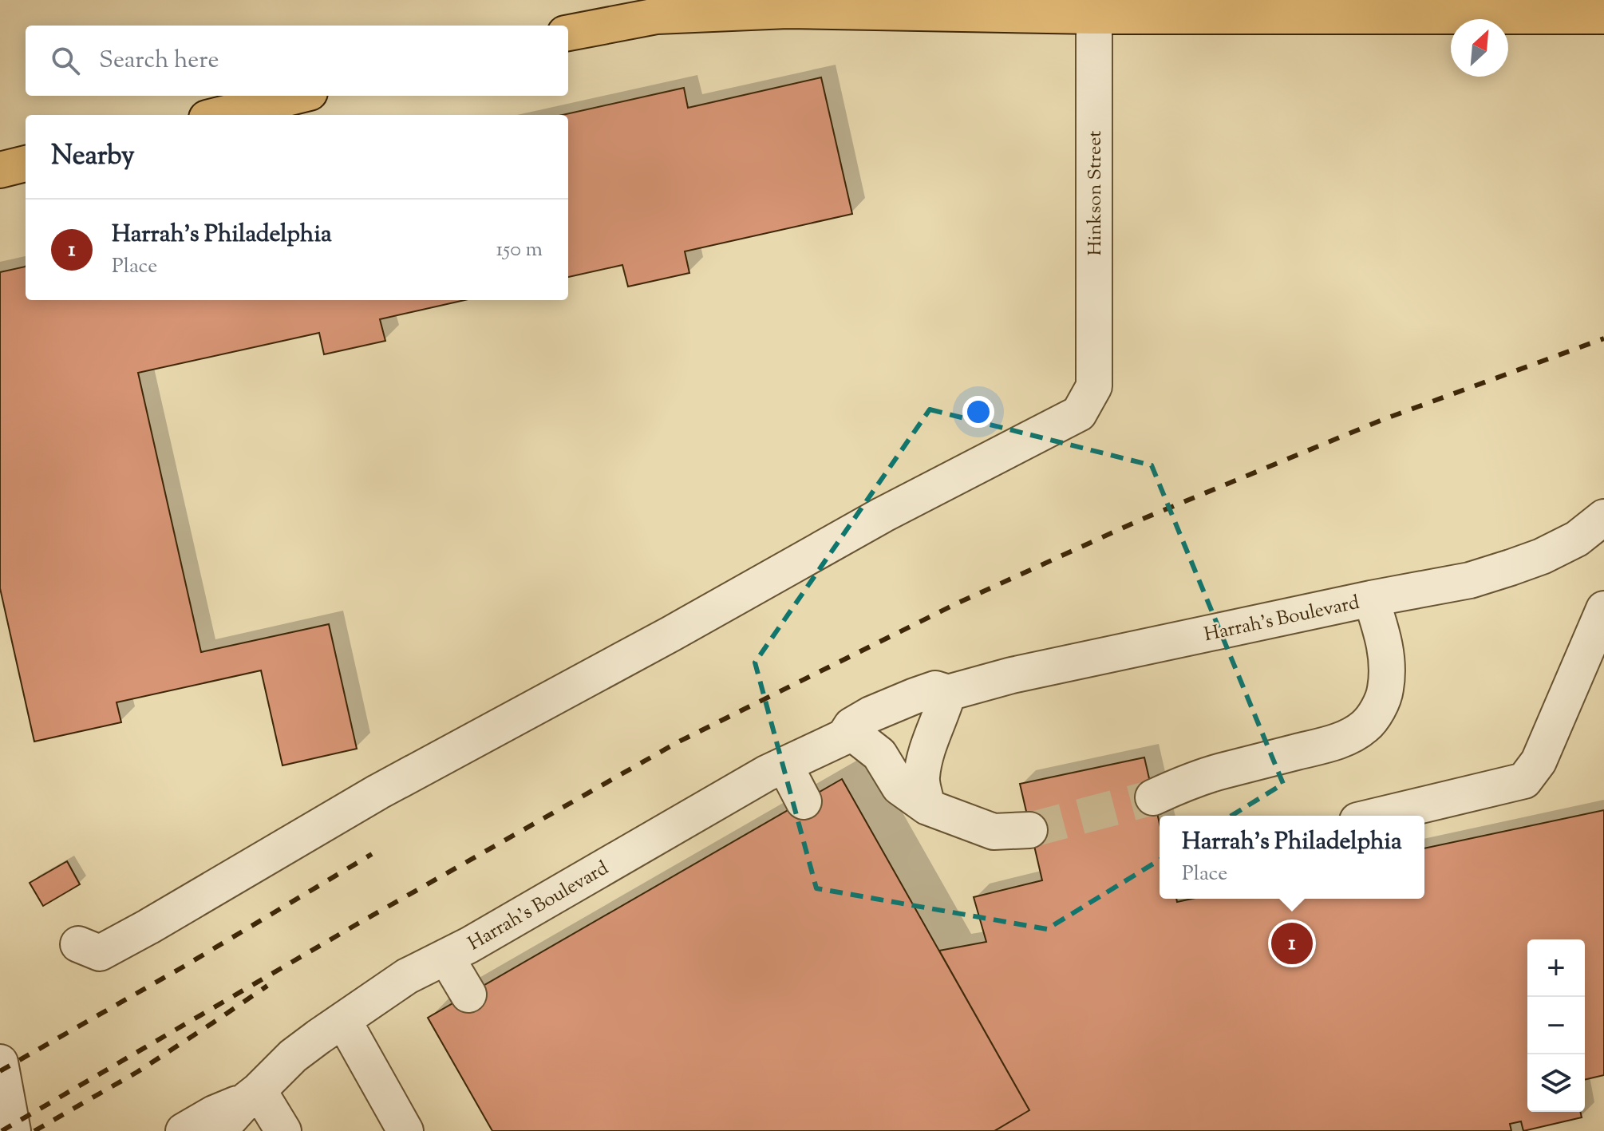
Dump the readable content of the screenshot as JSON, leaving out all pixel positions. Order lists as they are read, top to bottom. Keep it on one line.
{"streets":{"street":["Hinkson Street","Harrah's Boulevard"]},"north":"top right","page":{"search":"Search here","heading":"Nearby","list":[{"mark":"1","name":"Harrah's Philadelphia","note":"Place","value":"150 m"}],"popup":["Harrah's Philadelphia","Place"],"pins":"1","map_buttons":["+","−"]}}
